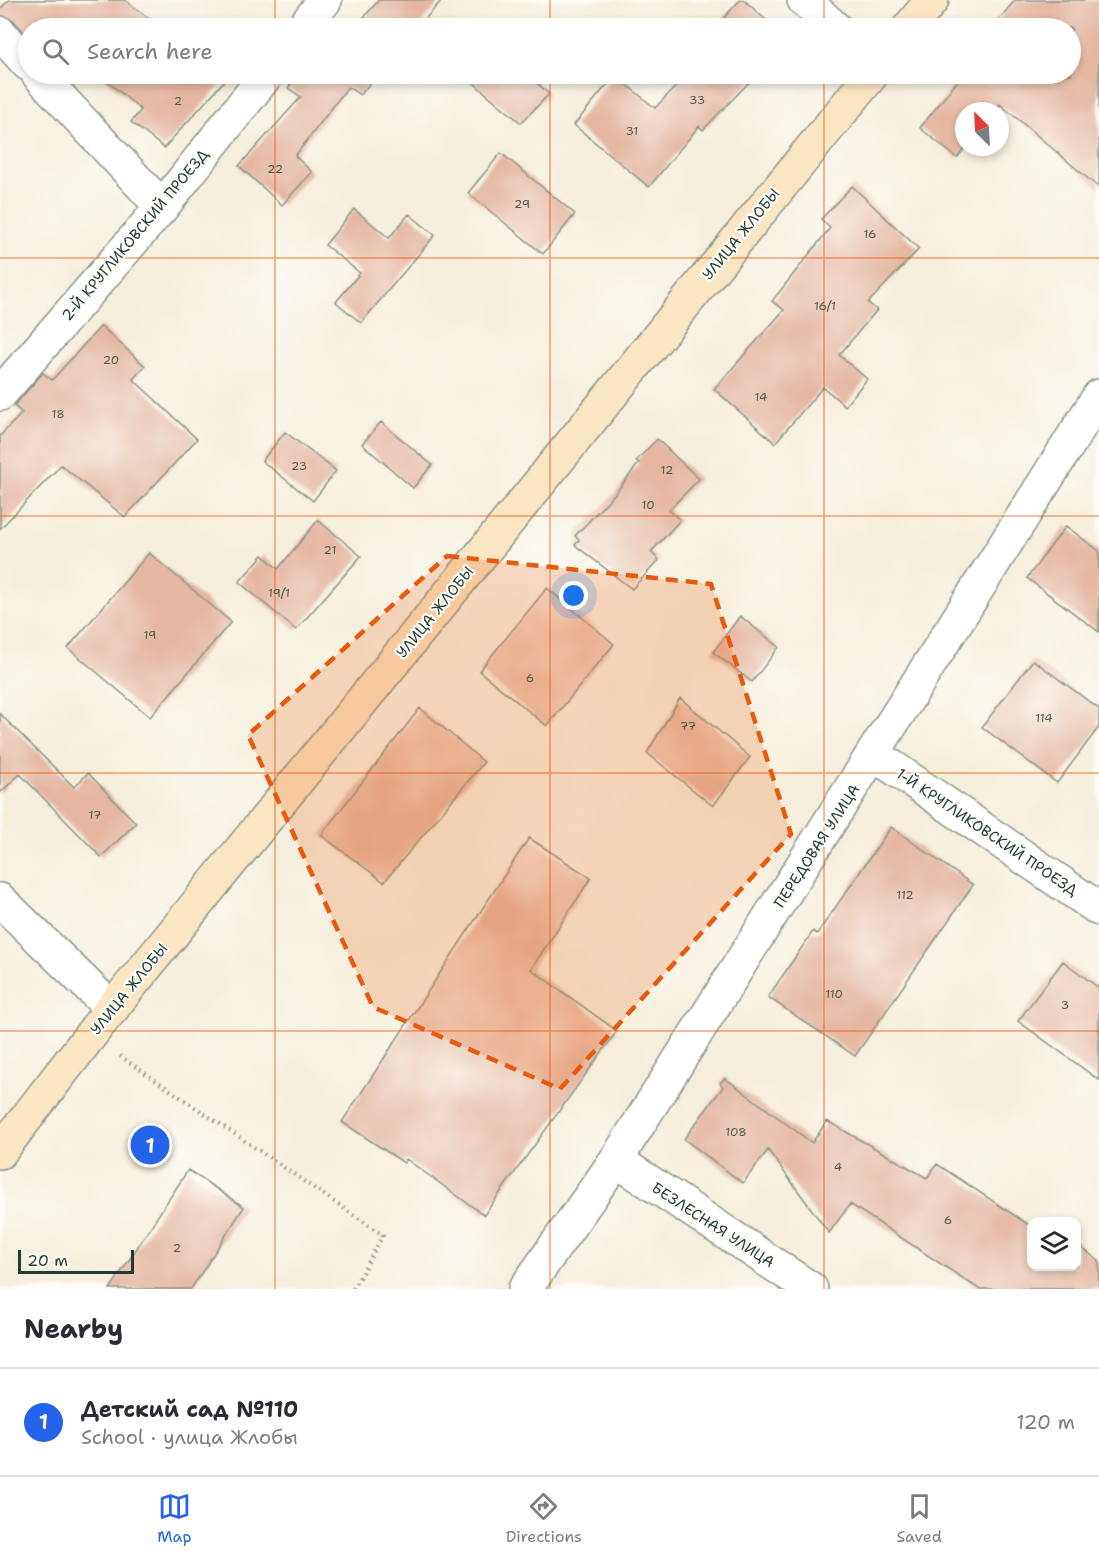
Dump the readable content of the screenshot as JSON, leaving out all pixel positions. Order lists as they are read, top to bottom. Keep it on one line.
{"streets":{"street":["УЛИЦА ЖЛОБЫ","2-Й КРУГЛИКОВСКИЙ ПРОЕЗД","1-Й КРУГЛИКОВСКИЙ ПРОЕЗД","ПЕРЕДОВАЯ УЛИЦА","БЕЗЛЕСНАЯ УЛИЦА"]},"crossings":[["1-Й КРУГЛИКОВСКИЙ ПРОЕЗД","ПЕРЕДОВАЯ УЛИЦА"],["ПЕРЕДОВАЯ УЛИЦА","БЕЗЛЕСНАЯ УЛИЦА"]],"house_numbers":["33","2","31","22","29","16","16/1","20","14","18","23","12","10","21","19/1","19","6","114","77","17","112","110","3","108","4","6","2"],"scale_bar":"20 m","north":"top left","page":{"search":"Search here","pins":"1","scale":"20 m","heading":"Nearby","list":[{"mark":"1","name":"Детский сад №110","note":"School · улица Жлобы","value":"120 m"}],"nav":["Map","Directions","Saved"]}}
